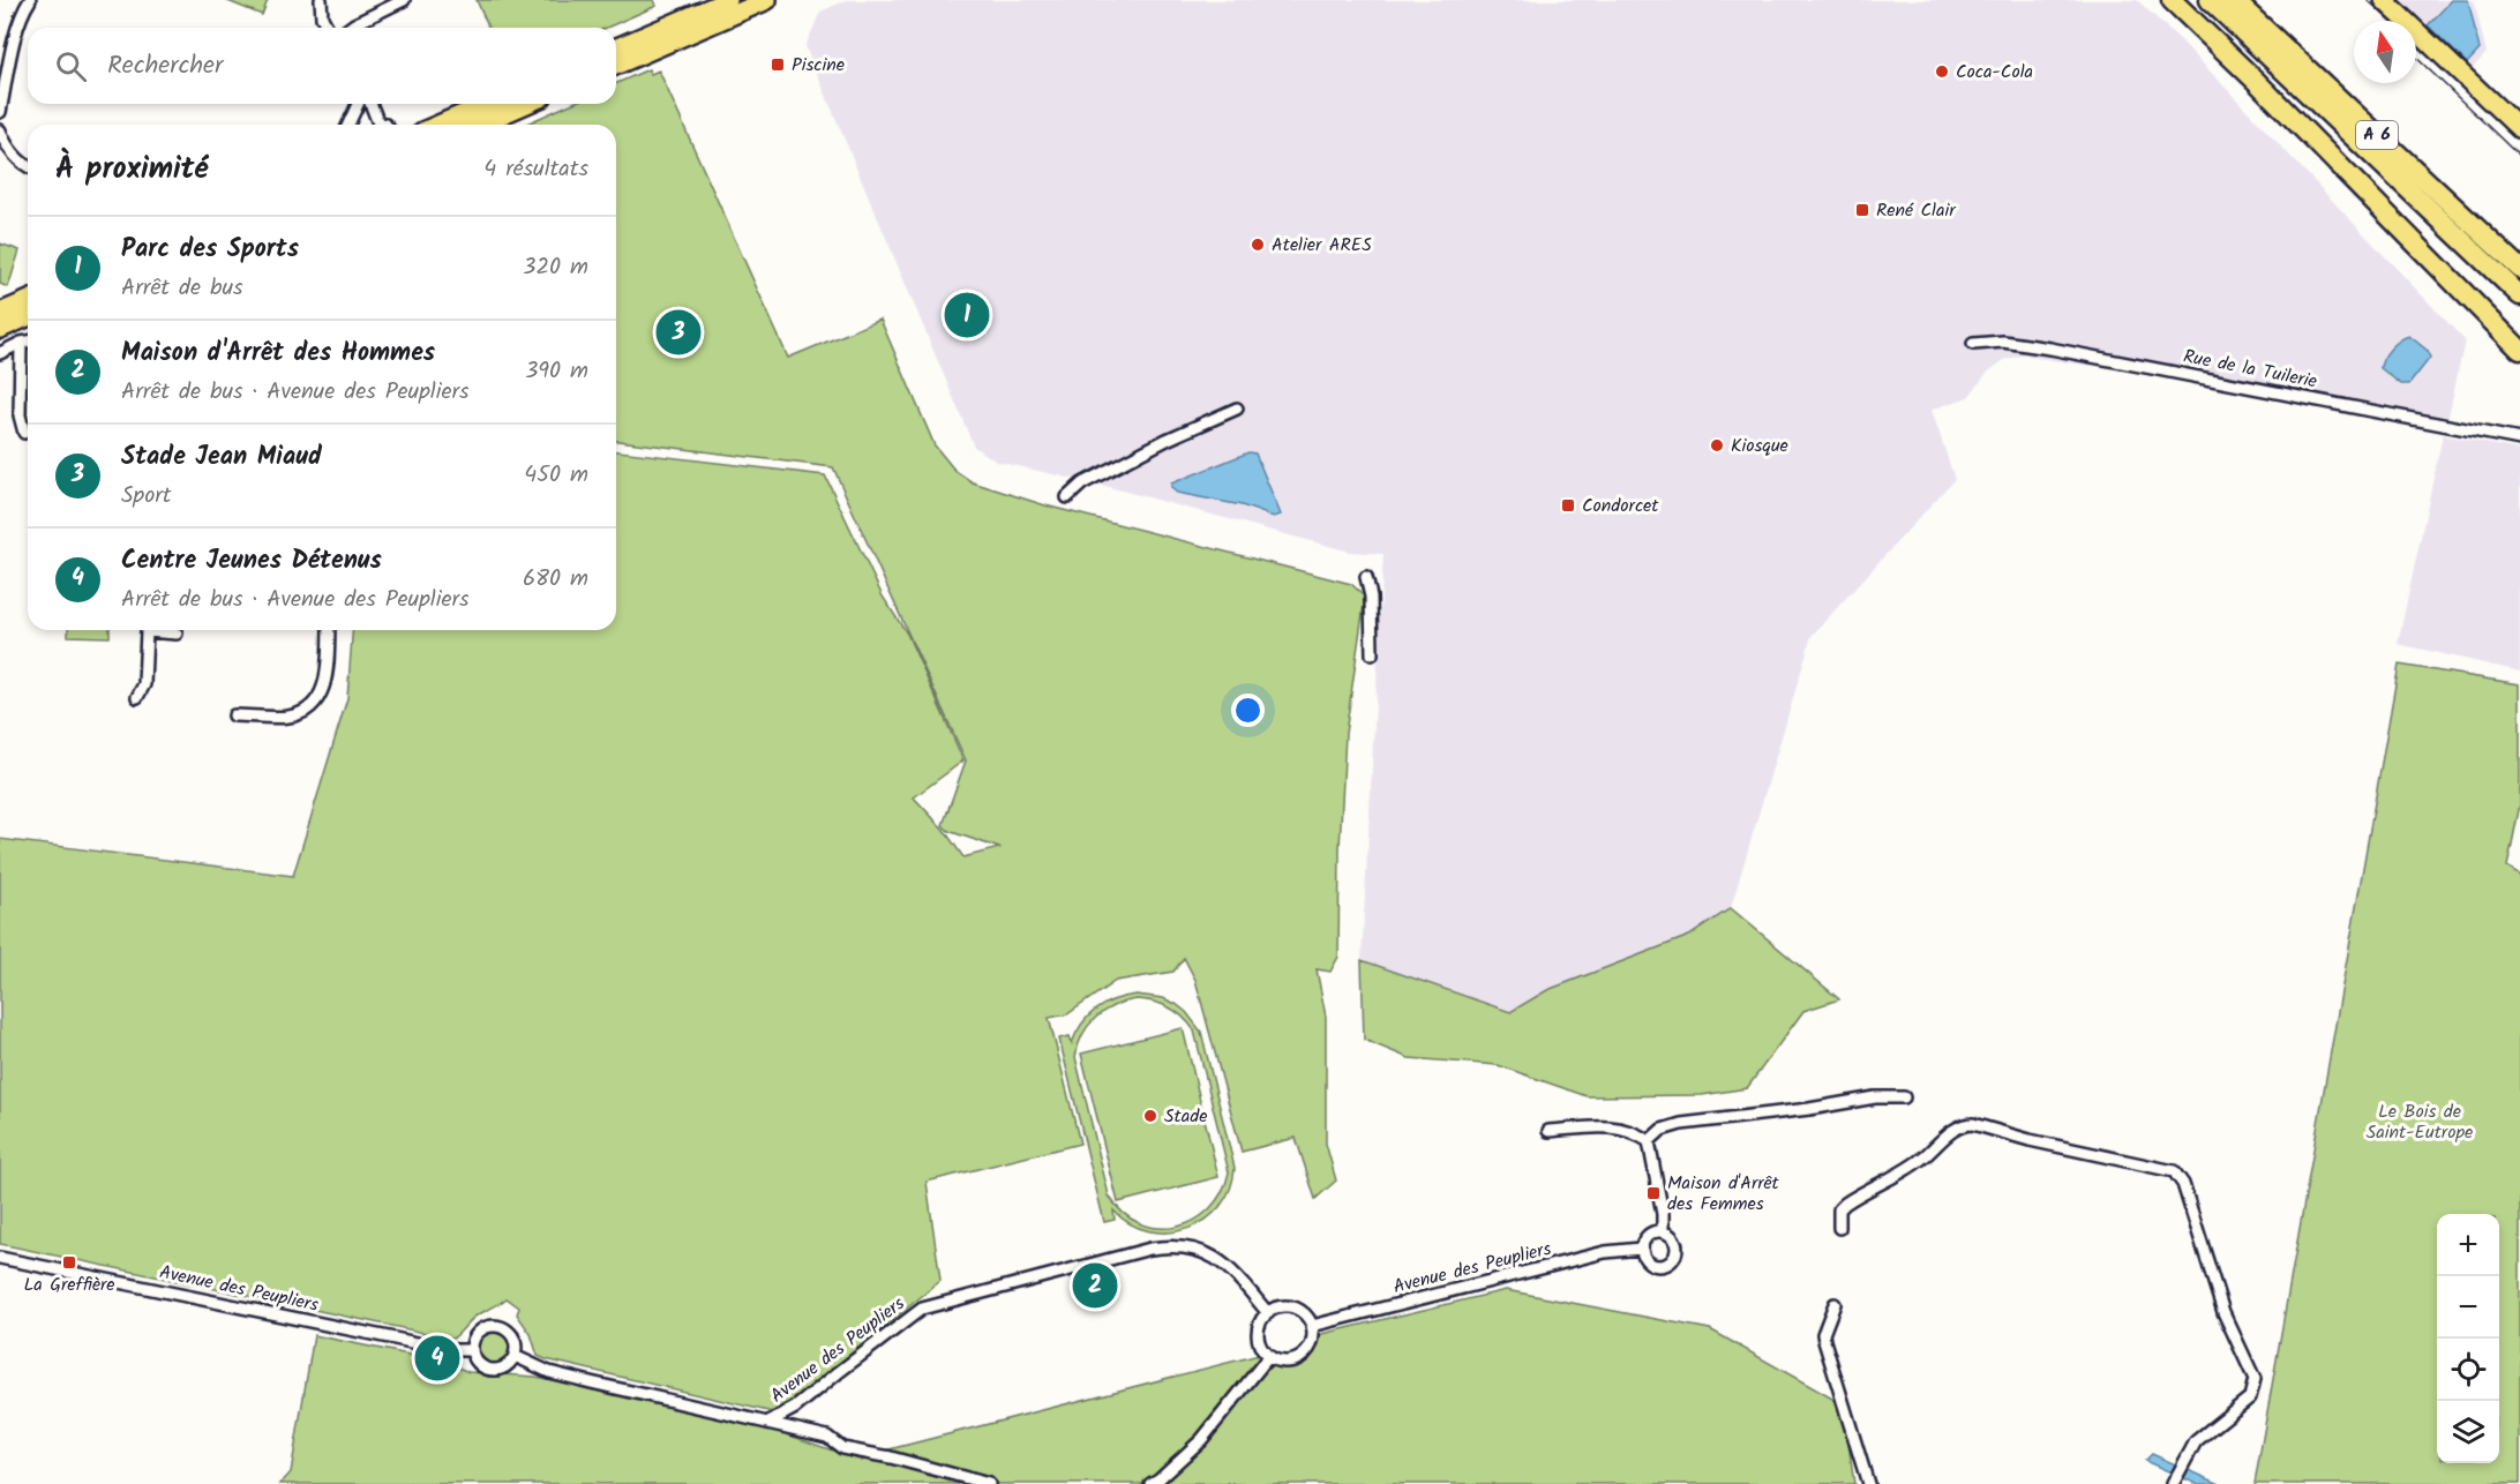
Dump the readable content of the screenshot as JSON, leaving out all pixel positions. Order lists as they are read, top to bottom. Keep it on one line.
{"streets":{"highway":["A 6"],"street":["Rue de la Tuilerie","Avenue des Peupliers"]},"parks":["Le Bois de Saint-Eutrope"],"places":{"transit":["Piscine","René Clair","Condorcet","Maison d'Arrêt des Femmes","La Greffière"],"other":["Coca-Cola","Atelier ARES","Kiosque","Stade"]},"north":"top","page":{"search":"Rechercher","heading":["À proximité","4 résultats"],"list":[{"mark":"1","name":"Parc des Sports","note":"Arrêt de bus","value":"320 m"},{"mark":"2","name":"Maison d'Arrêt des Hommes","note":"Arrêt de bus · Avenue des Peupliers","value":"390 m"},{"mark":"3","name":"Stade Jean Miaud","note":"Sport","value":"450 m"},{"mark":"4","name":"Centre Jeunes Détenus","note":"Arrêt de bus · Avenue des Peupliers","value":"680 m"}],"pins":["1","3","2","4"],"map_buttons":["+","−"]}}
